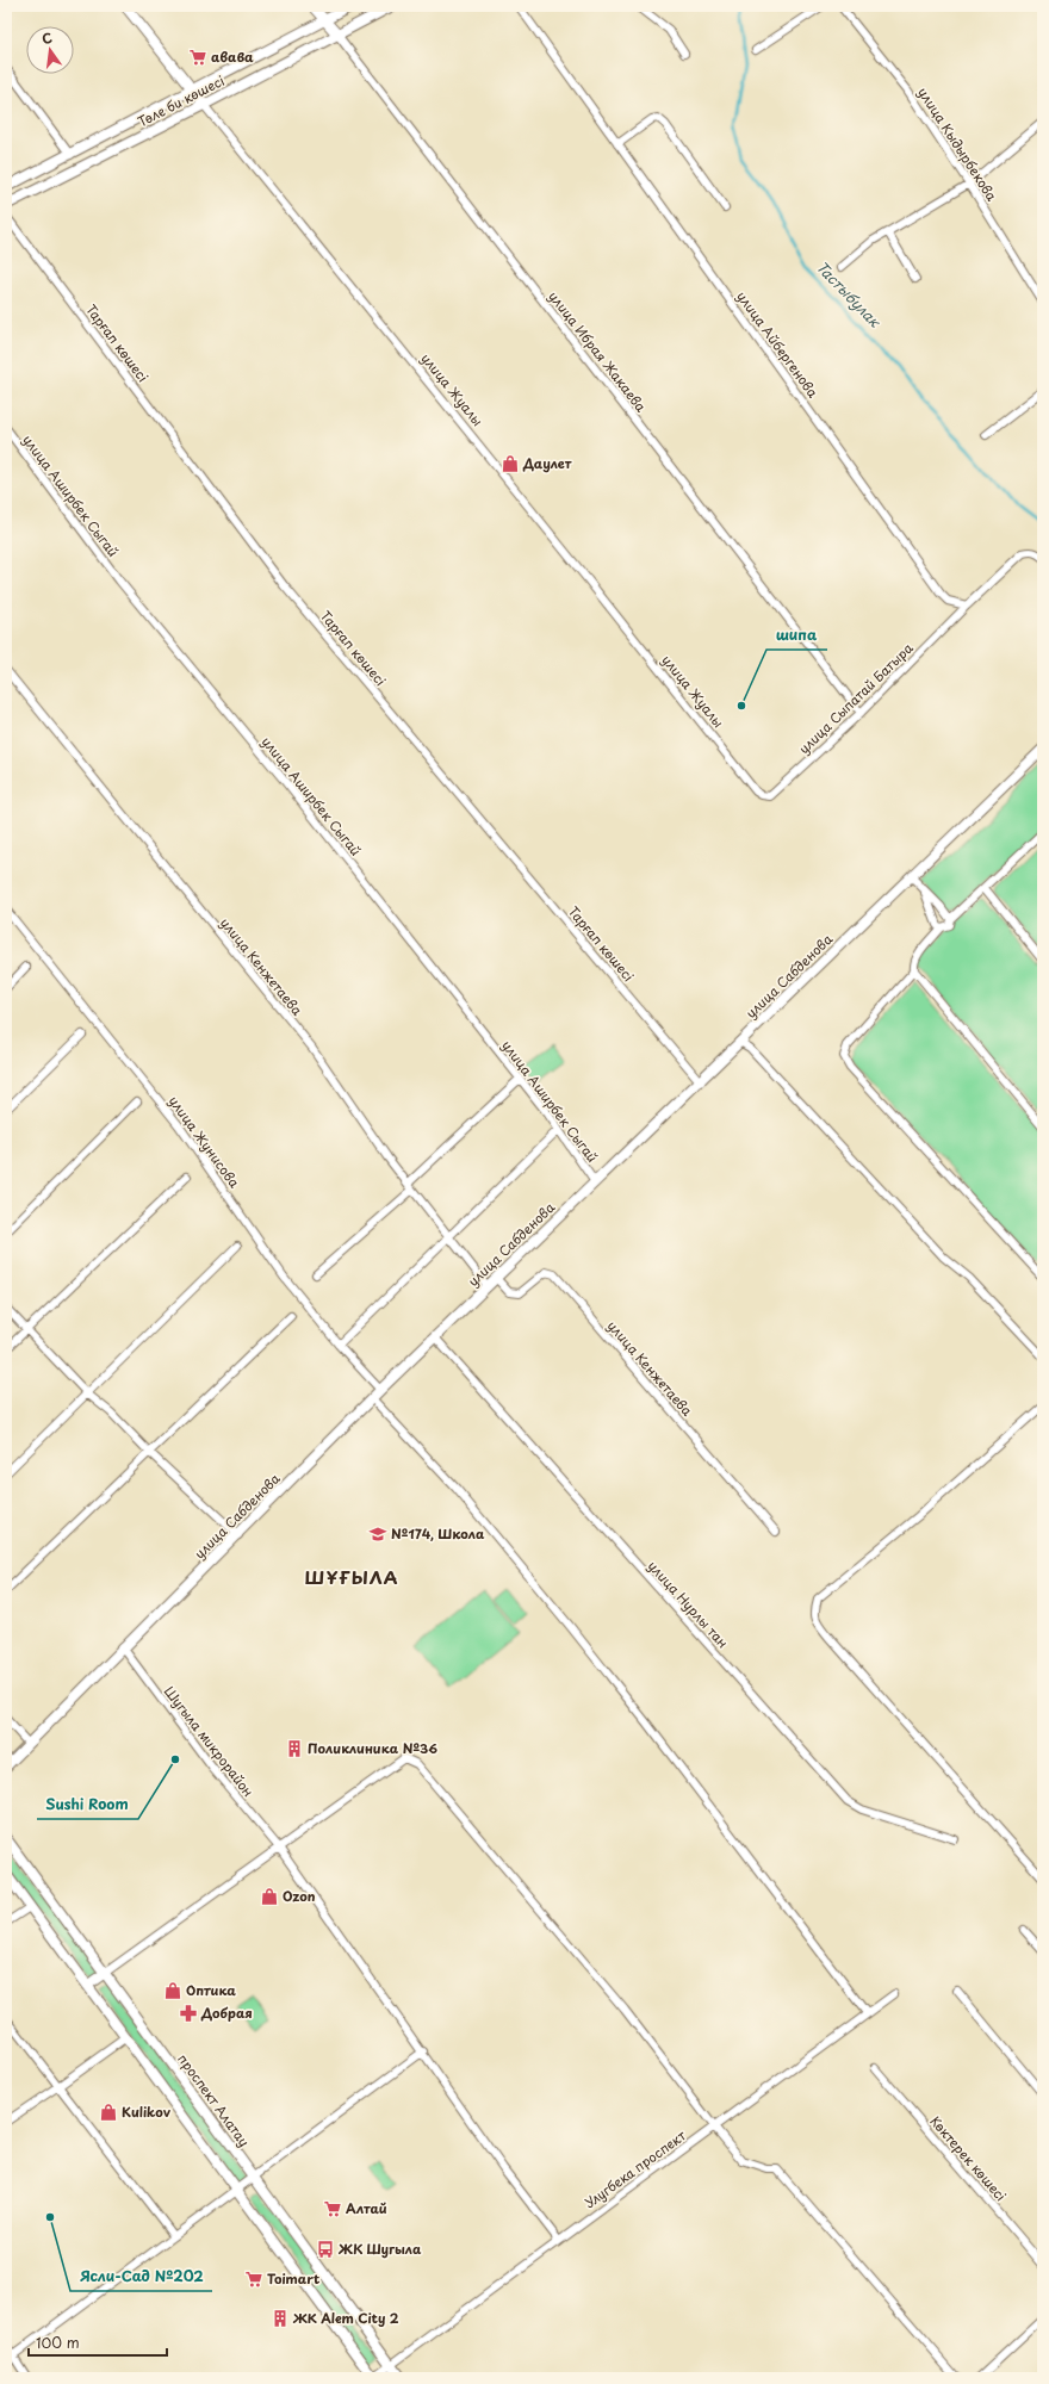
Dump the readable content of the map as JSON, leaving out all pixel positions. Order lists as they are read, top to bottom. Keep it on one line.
{"streets":{"main road":["Төле би көшесі","улица Ибрая Жакаева","улица Жуалы","улица Сабденова","проспект Алатау"],"street":["улица Кыдырбекова","Тарғап көшесі","улица Айбергенова","улица Аширбек Сыгай","улица Сыпатай Батыра","улица Кенжетаева","улица Жунисова","улица Нурлы тан","Шугыла микрорайон","Көктерек көшесі","Улугбека проспект"]},"crossings":[["Төле би көшесі","улица Ибрая Жакаева"],["Төле би көшесі","улица Жуалы"],["Тарғап көшесі","улица Сабденова"],["улица Айбергенова","улица Сыпатай Батыра"],["улица Ибрая Жакаева","улица Сыпатай Батыра"],["улица Жуалы","улица Сыпатай Батыра"],["улица Аширбек Сыгай","улица Сабденова"],["улица Кенжетаева","улица Сабденова"],["улица Сабденова","улица Жунисова"],["улица Сабденова","улица Нурлы тан"],["улица Сабденова","Шугыла микрорайон"],["Шугыла микрорайон","Улугбека проспект"],["проспект Алатау","Улугбека проспект"]],"districts":["ШҰҒЫЛА"],"water":["Тастыбулак"],"places":{"supermarket":["авава","Алтай","Toimart"],"shop":["Даулет","Ozon","Оптика","Kulikov"],"other":["шипа","Sushi Room","Ясли-Сад №202"],"school or university":["№174, Школа"],"building":["Поликлиника №36","ЖК Alem City 2"],"pharmacy":["Добрая"],"bus stop":["ЖК Шугыла"]},"scale_bar":"100 m","north":"top"}
